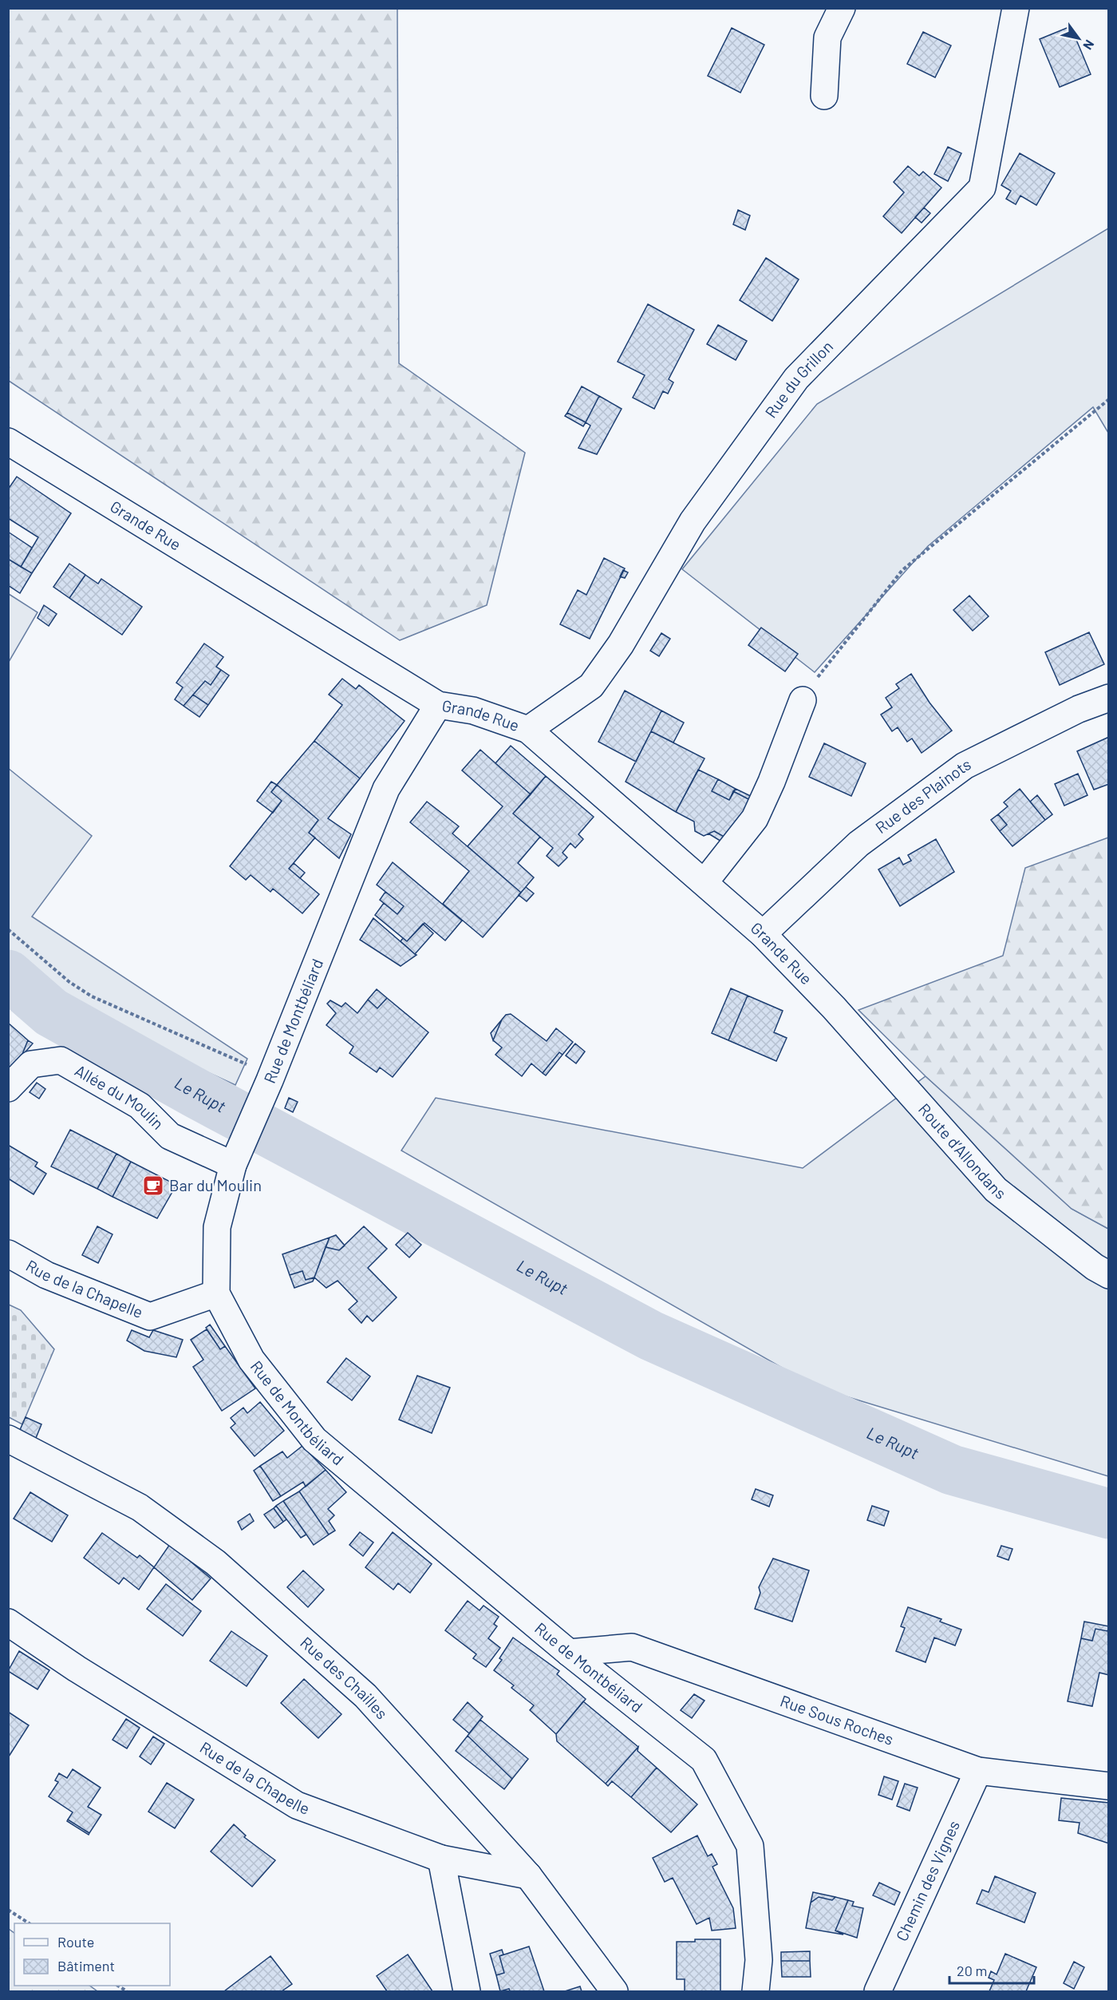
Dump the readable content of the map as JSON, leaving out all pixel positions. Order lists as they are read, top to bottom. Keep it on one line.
{"streets":{"street":["Rue du Grillon","Grande Rue","Rue des Plainots","Rue de Montbéliard","Allée du Moulin","Route d’Allondans","Rue de la Chapelle","Rue des Chailles","Rue Sous Roches","Chemin des Vignes"]},"crossings":[["Rue du Grillon","Grande Rue"],["Grande Rue","Rue des Plainots"],["Grande Rue","Rue de Montbéliard"],["Grande Rue","Route d’Allondans"],["Rue de Montbéliard","Allée du Moulin"],["Rue de Montbéliard","Rue de la Chapelle"],["Rue de Montbéliard","Rue Sous Roches"],["Rue de la Chapelle","Rue des Chailles"],["Rue Sous Roches","Chemin des Vignes"]],"water":["Le Rupt"],"places":{"cafe":["Bar du Moulin"]},"legend":["Route","Bâtiment"],"scale_bar":"20 m","north":"bottom right"}
